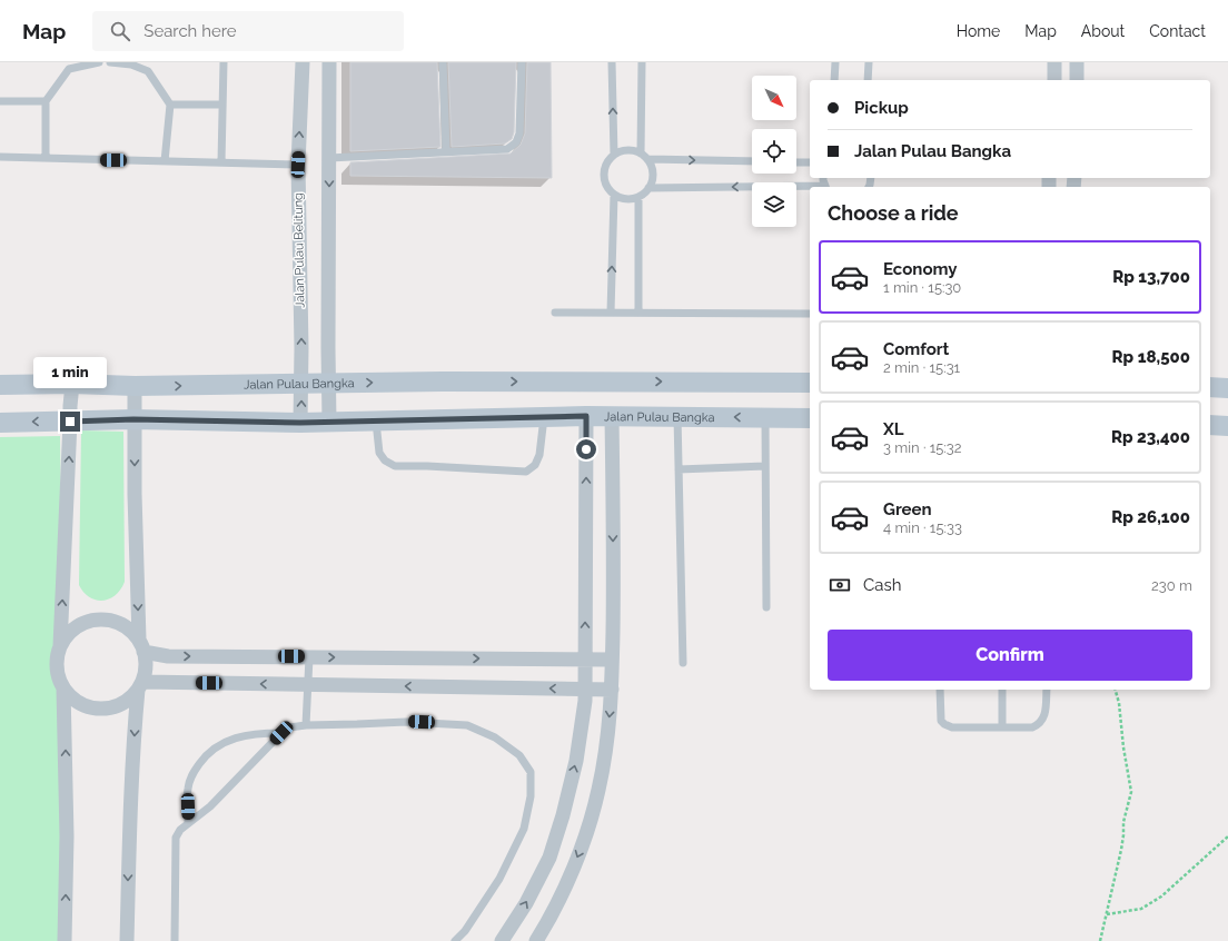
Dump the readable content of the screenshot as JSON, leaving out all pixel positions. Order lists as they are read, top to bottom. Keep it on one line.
{"streets":{"main road":["Jalan Pulau Bangka"],"street":["Jalan Pulau Belitung"]},"crossings":[["Jalan Pulau Belitung","Jalan Pulau Bangka"]],"north":"bottom right","page":{"header":"Map","search":"Search here","nav":["Home","Map","About","Contact"],"banner":["Pickup","Jalan Pulau Bangka"],"heading":"Choose a ride","list":[{"name":"Economy","note":"1 min · 15:30","value":"Rp 13,700"},{"name":"Comfort","note":"2 min · 15:31","value":"Rp 18,500"},{"name":"XL","note":"3 min · 15:32","value":"Rp 23,400"},{"name":"Green","note":"4 min · 15:33","value":"Rp 26,100"}],"bubble":"1 min","pay":["Cash","230 m"],"buttons":"Confirm"}}
